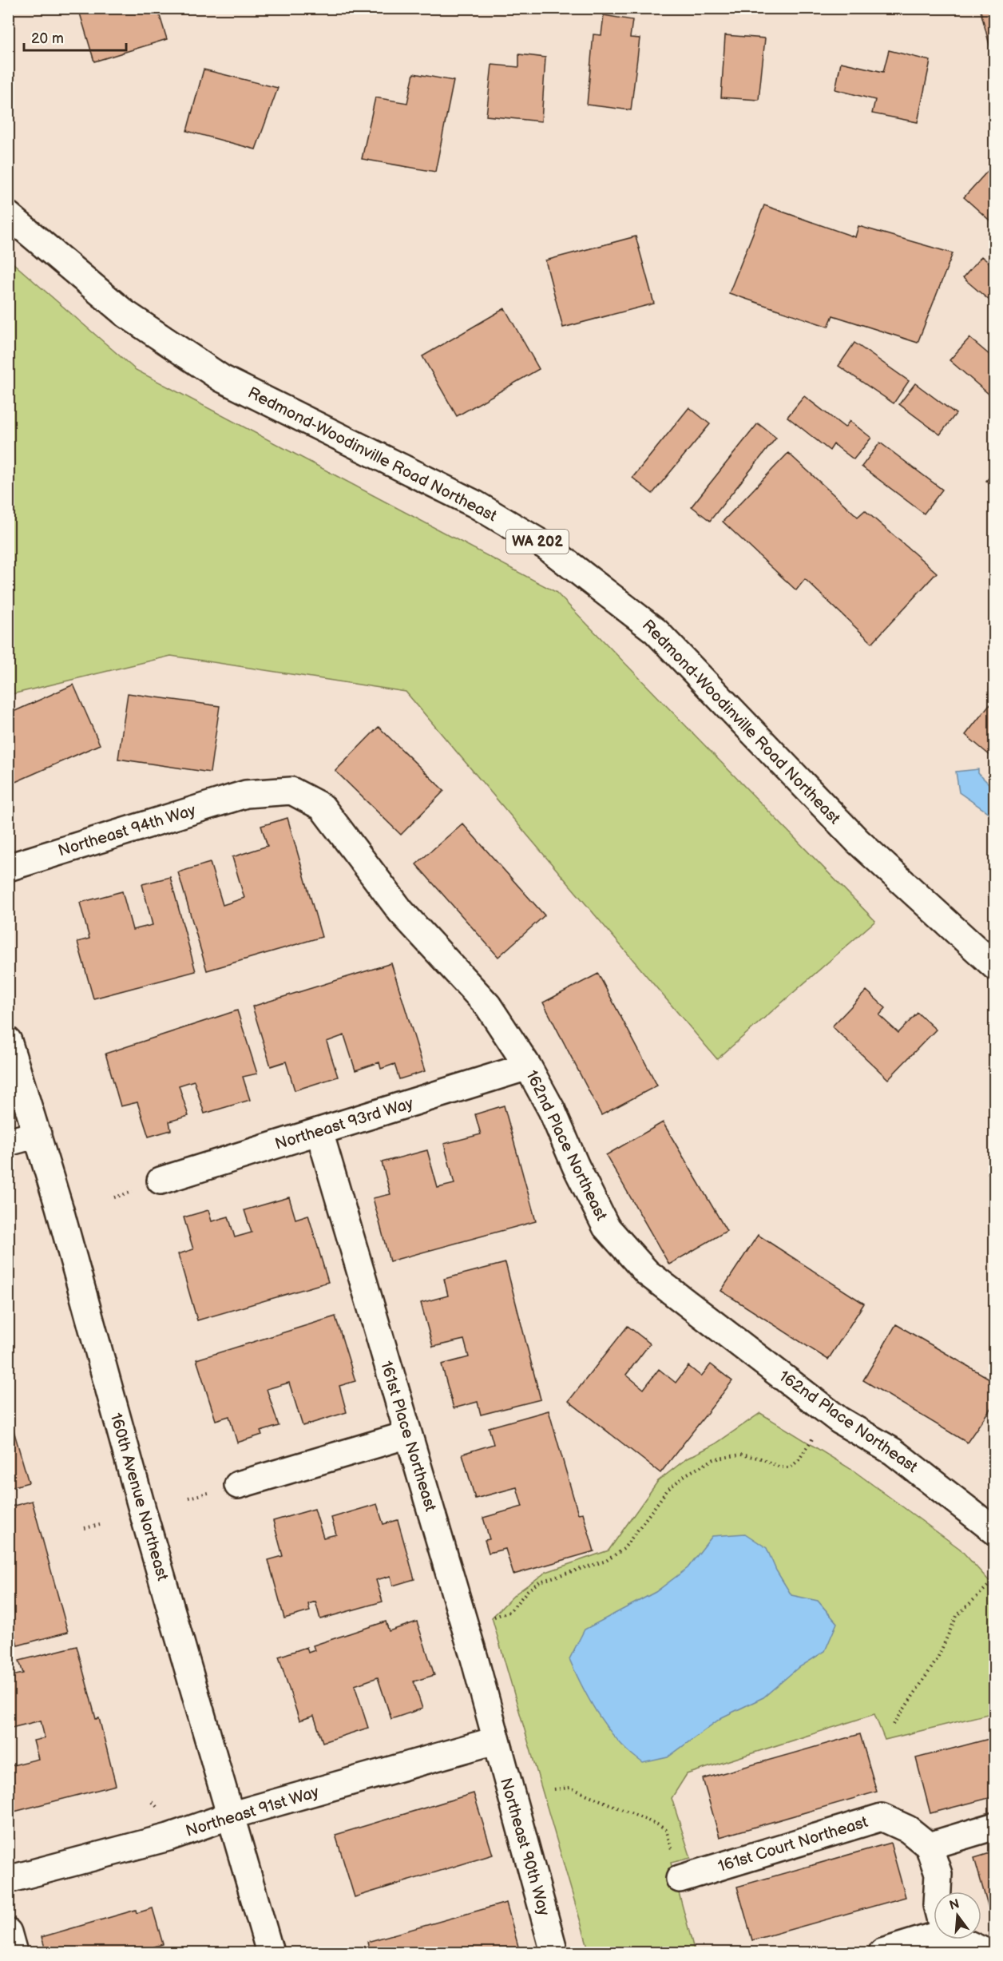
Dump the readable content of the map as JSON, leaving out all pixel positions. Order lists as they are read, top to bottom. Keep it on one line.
{"streets":{"street":["Redmond-Woodinville Road Northeast","WA 202","Northeast 94th Way","Northeast 93rd Way","162nd Place Northeast","161st Place Northeast","160th Avenue Northeast","Northeast 91st Way","161st Court Northeast","Northeast 90th Way"]},"crossings":[["Northeast 94th Way","162nd Place Northeast"],["Northeast 93rd Way","162nd Place Northeast"],["Northeast 93rd Way","161st Place Northeast"],["161st Place Northeast","Northeast 91st Way"],["161st Place Northeast","Northeast 90th Way"],["160th Avenue Northeast","Northeast 91st Way"],["Northeast 91st Way","Northeast 90th Way"]],"scale_bar":"20 m","north":"top"}
